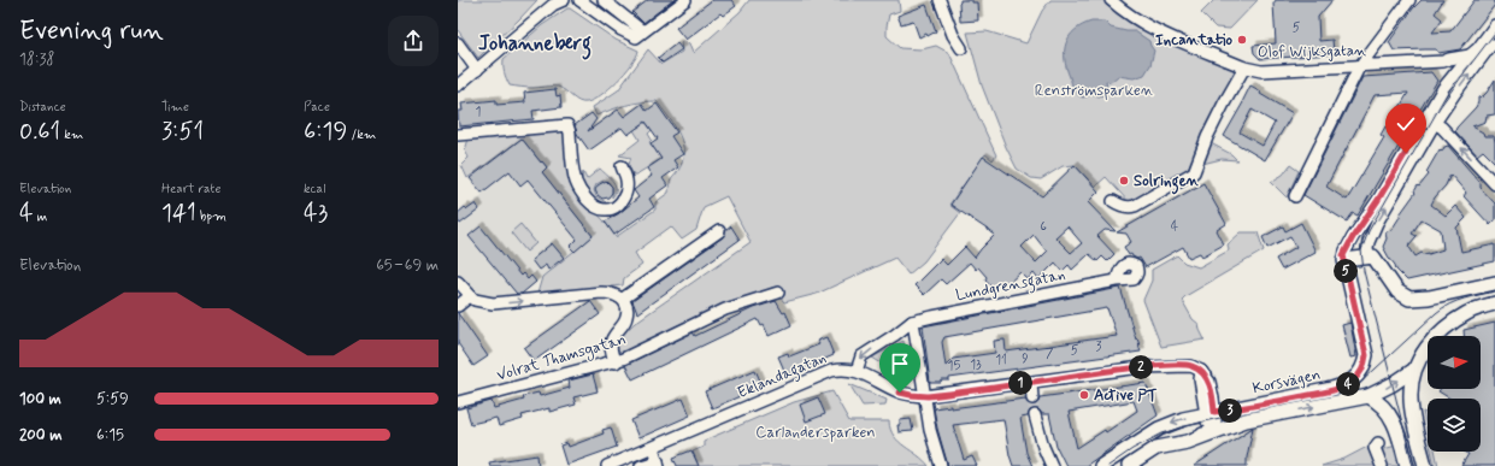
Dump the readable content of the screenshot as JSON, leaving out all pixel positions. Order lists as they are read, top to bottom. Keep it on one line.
{"streets":{"main road":["Korsvägen"],"street":["Olof Wijksgatan","Lundgrensgatan","Volrat Thamsgatan","Eklandagatan"]},"crossings":[["Lundgrensgatan","Eklandagatan"],["Eklandagatan","Korsvägen"]],"districts":["Johanneberg"],"parks":["Renströmsparken","Carlandersparken"],"places":["Incantatio","Solringen","Active PT"],"house_numbers":["5","1","6","4","3","5","7","9","11","13","15"],"north":"right","page":{"heading":["Evening run","18:38"],"stats":[["Distance","0.61 km"],["Time","3:51"],["Pace","6:19 /km"],["Elevation","4 m"],["Heart rate","141 bpm"],["kcal","43"]],"chart":["Elevation","65–69 m"],"pins":["5","2","1","4","3"],"list":[{"name":"100 m","note":"5:59"},{"name":"200 m","note":"6:15"}]}}
